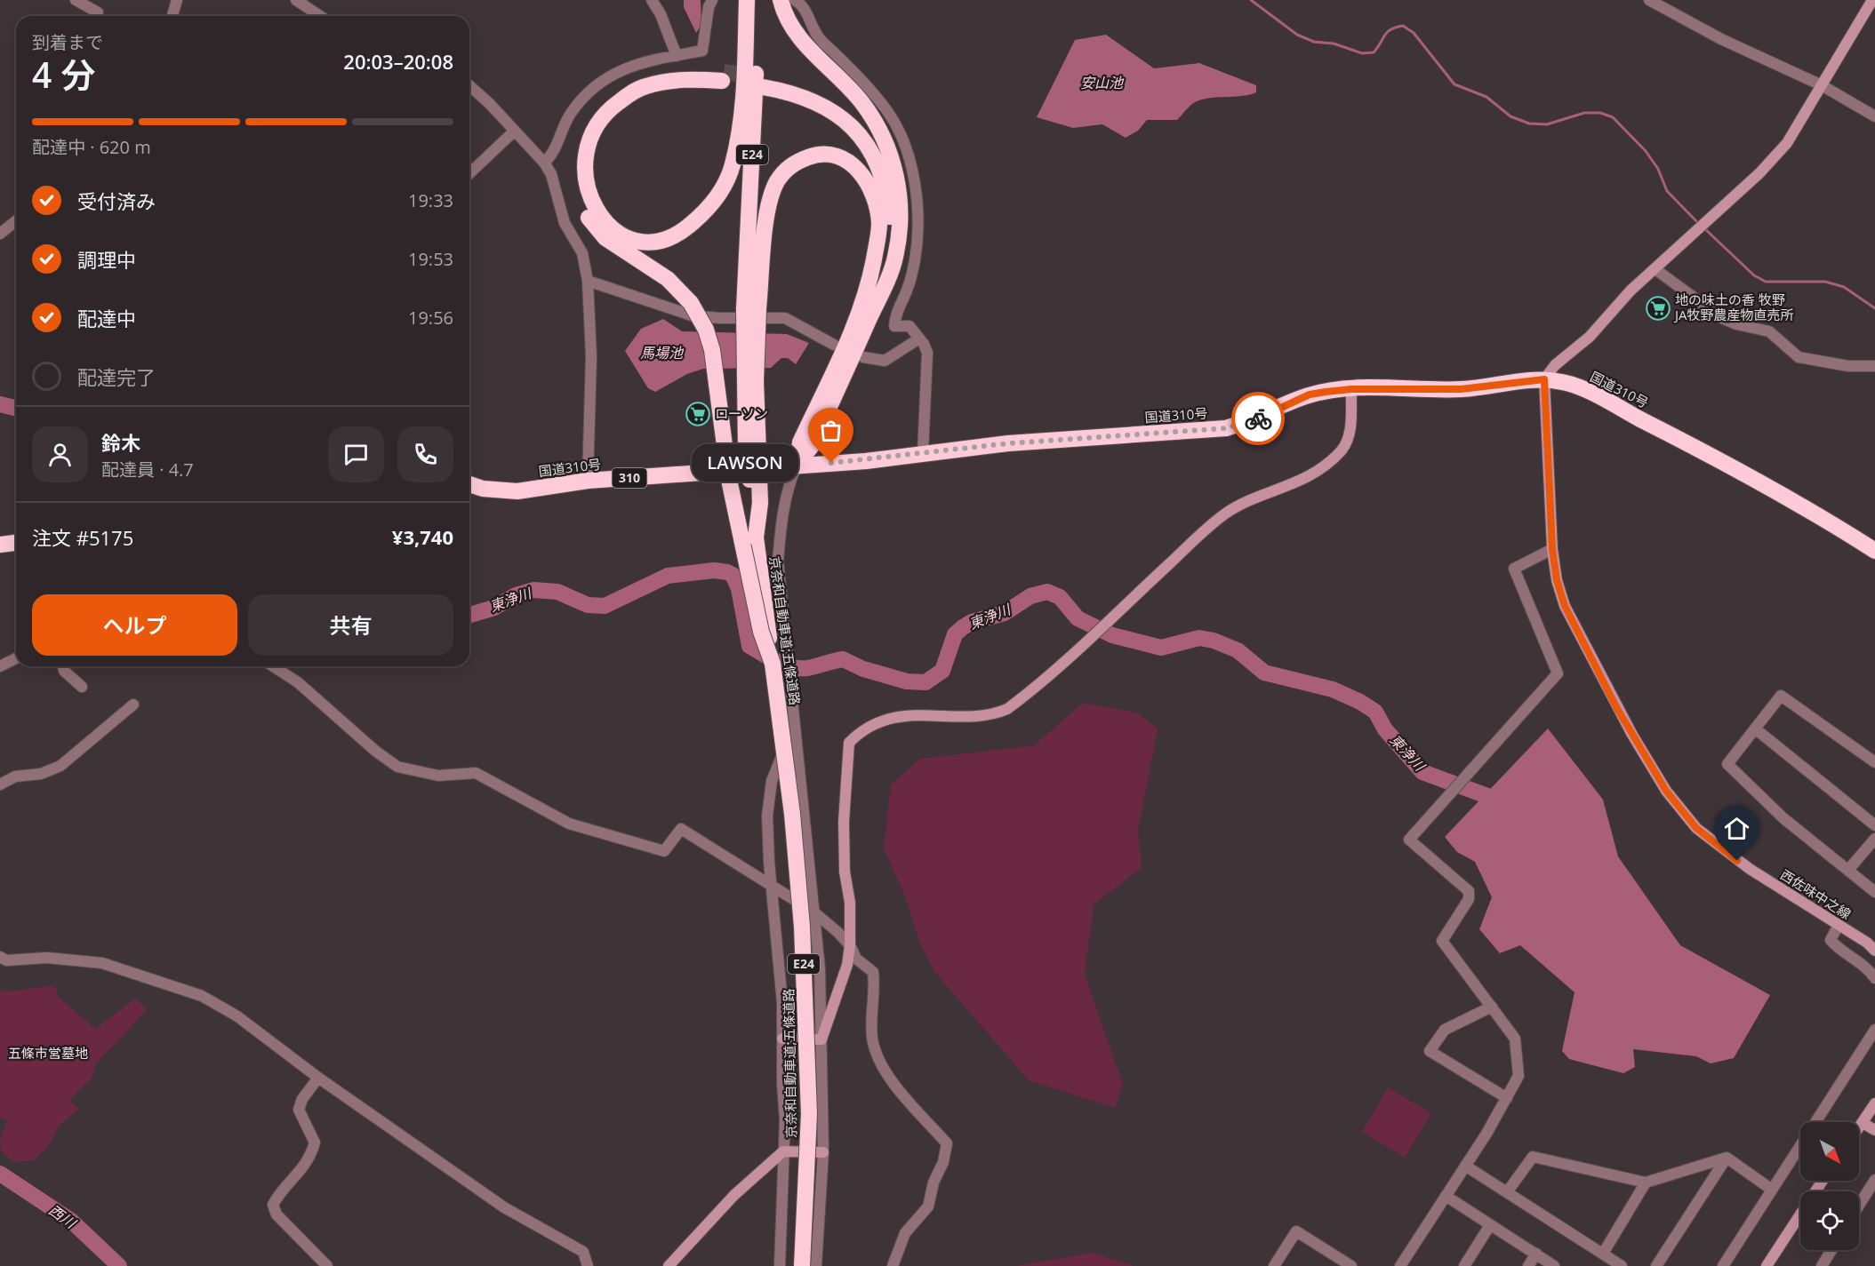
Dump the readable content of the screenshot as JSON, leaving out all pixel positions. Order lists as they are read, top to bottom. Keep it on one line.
{"streets":{"highway":["E24","国道310号","310","京奈和自動車道;五條道路"],"street":["西佐味中之線"]},"crossings":[["E24","京奈和自動車道;五條道路"],["国道310号","西佐味中之線"]],"water":["安山池","馬場池","東浄川","西川"],"parks":["五條市営墓地"],"places":{"supermarket":["地の味土の香 牧野 JA牧野農産物直売所","ローソン"],"other":["LAWSON"]},"north":"bottom right","page":{"heading":["4 分","到着まで","20:03–20:08"],"panel":["鈴木","配達員 · 4.7","注文 #5175","¥3,740"],"bar":"配達中 · 620 m","list":[["受付済み","19:33"],["調理中","19:53"],["配達中","19:56"],"配達完了"],"bubble":"LAWSON","buttons":["ヘルプ","共有"]}}
